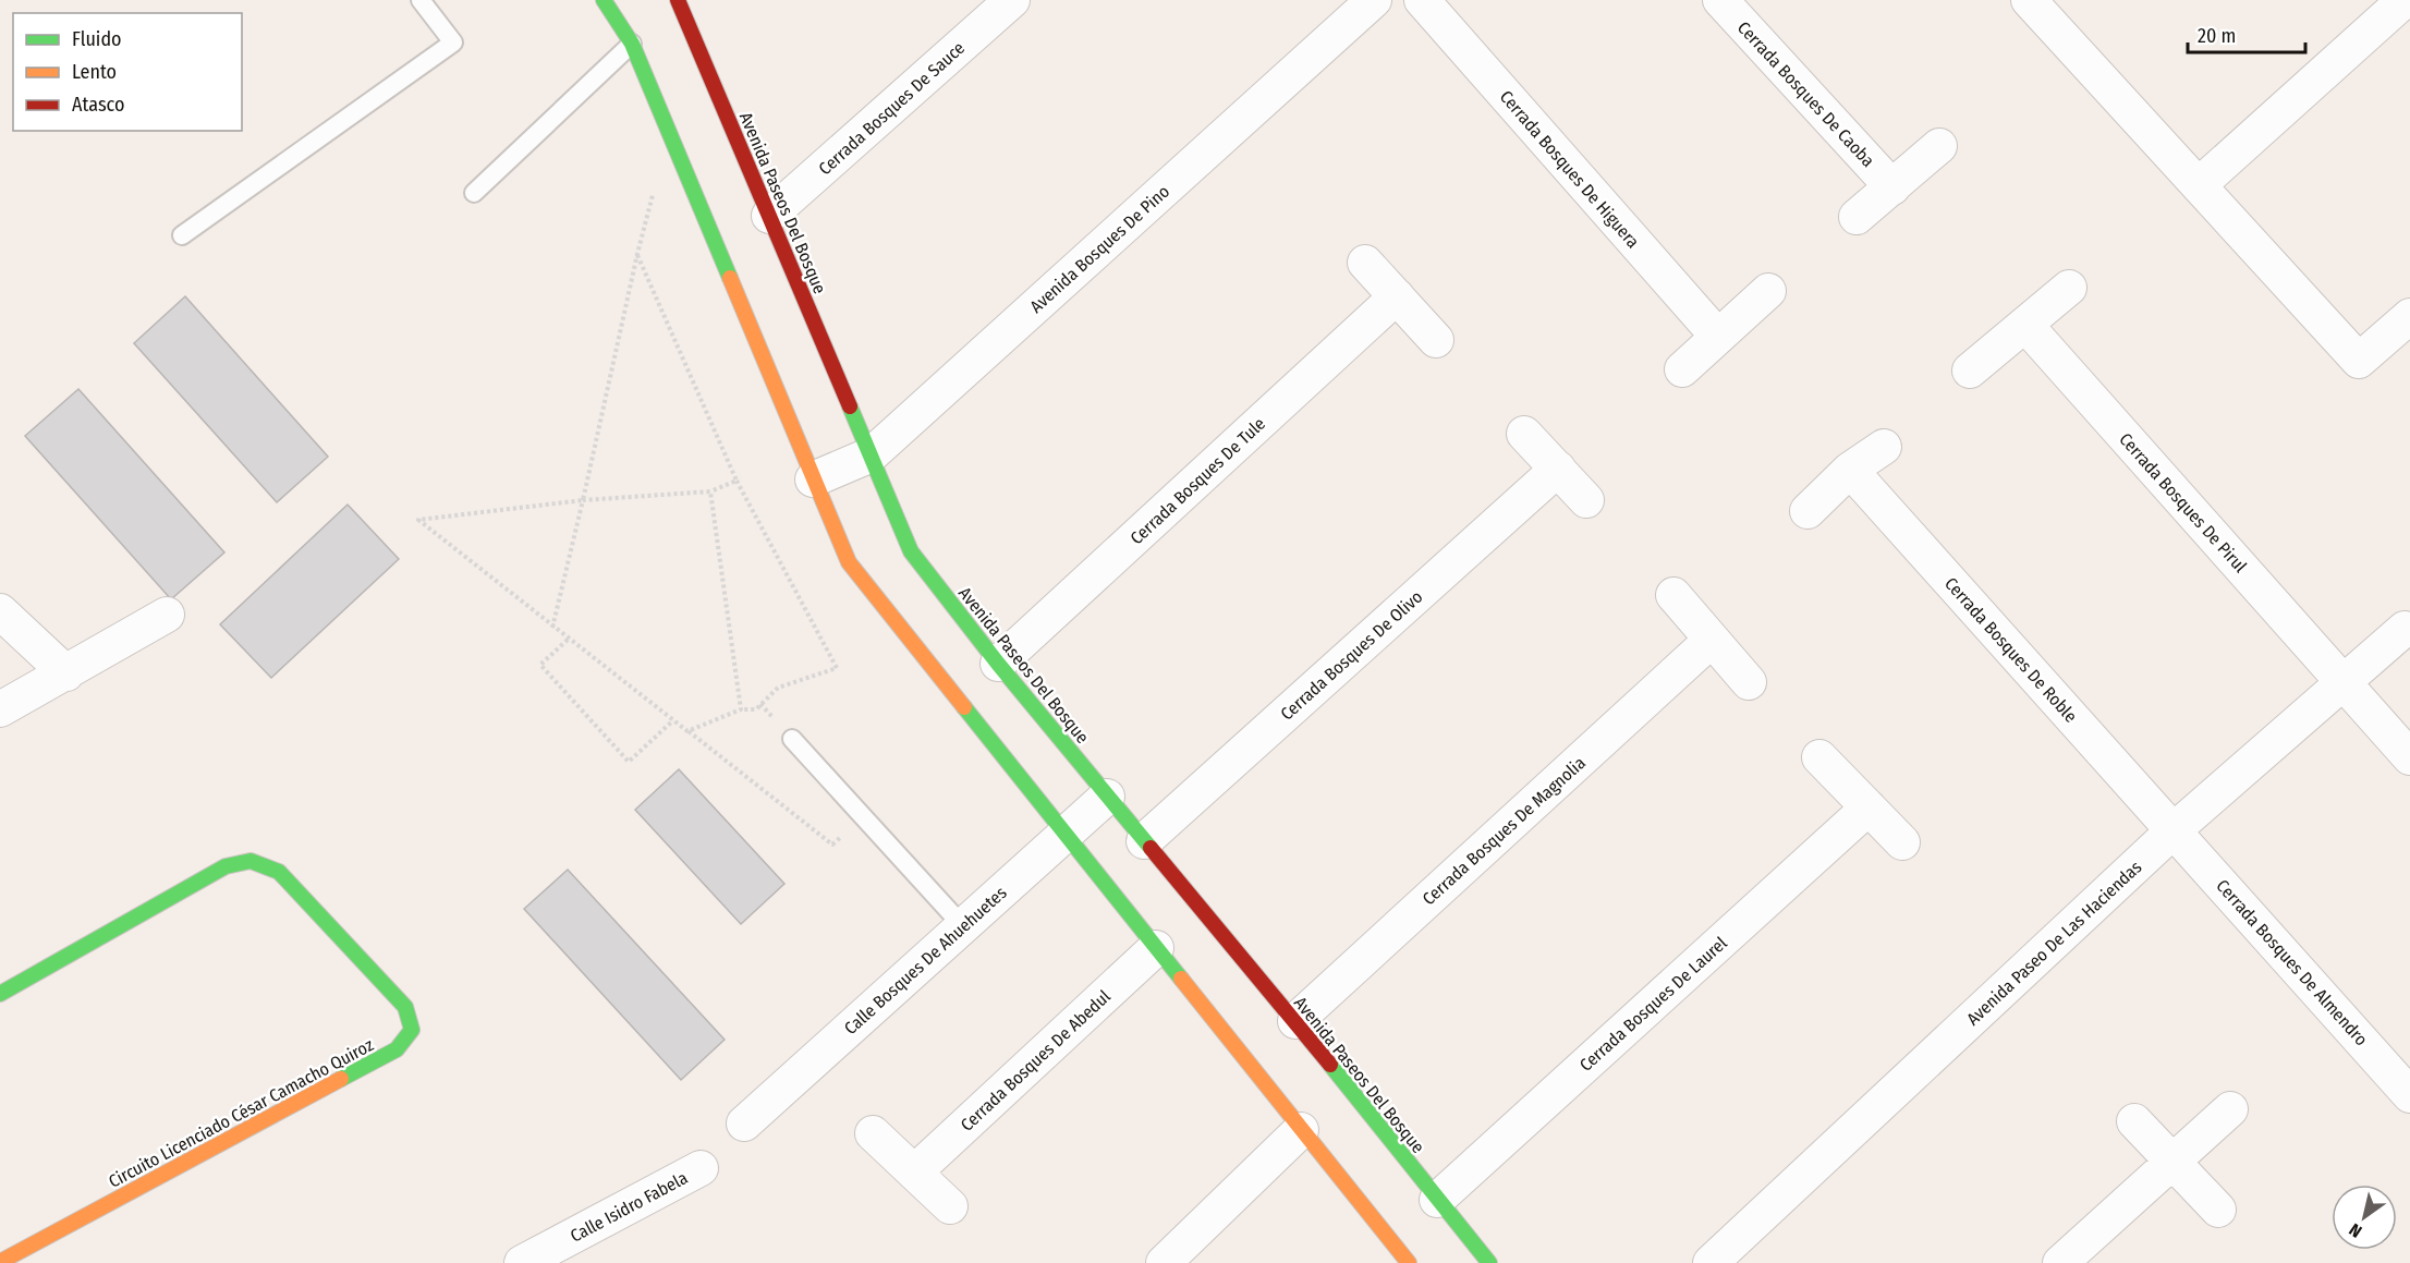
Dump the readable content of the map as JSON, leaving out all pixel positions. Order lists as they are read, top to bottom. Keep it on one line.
{"streets":{"main road":["Avenida Paseos Del Bosque","Circuito Licenciado César Camacho Quiroz"],"street":["Cerrada Bosques De Caoba","Cerrada Bosques De Sauce","Cerrada Bosques De Higuera","Avenida Bosques De Pino","Cerrada Bosques De Tule","Cerrada Bosques De Pirul","Cerrada Bosques De Roble","Cerrada Bosques De Olivo","Cerrada Bosques De Magnolia","Avenida Paseo De Las Haciendas","Calle Bosques De Ahuehuetes","Cerrada Bosques De Almendro","Cerrada Bosques De Laurel","Cerrada Bosques De Abedul","Calle Isidro Fabela"]},"crossings":[["Cerrada Bosques De Sauce","Avenida Paseos Del Bosque"],["Avenida Paseos Del Bosque","Avenida Bosques De Pino"],["Avenida Paseos Del Bosque","Cerrada Bosques De Tule"],["Avenida Paseos Del Bosque","Cerrada Bosques De Olivo"],["Avenida Paseos Del Bosque","Cerrada Bosques De Magnolia"],["Avenida Paseos Del Bosque","Calle Bosques De Ahuehuetes"],["Avenida Paseos Del Bosque","Cerrada Bosques De Laurel"],["Cerrada Bosques De Pirul","Avenida Paseo De Las Haciendas"],["Cerrada Bosques De Roble","Avenida Paseo De Las Haciendas"],["Cerrada Bosques De Roble","Cerrada Bosques De Almendro"],["Avenida Paseo De Las Haciendas","Cerrada Bosques De Almendro"]],"legend":["Fluido","Lento","Atasco"],"scale_bar":"20 m","north":"bottom left"}
